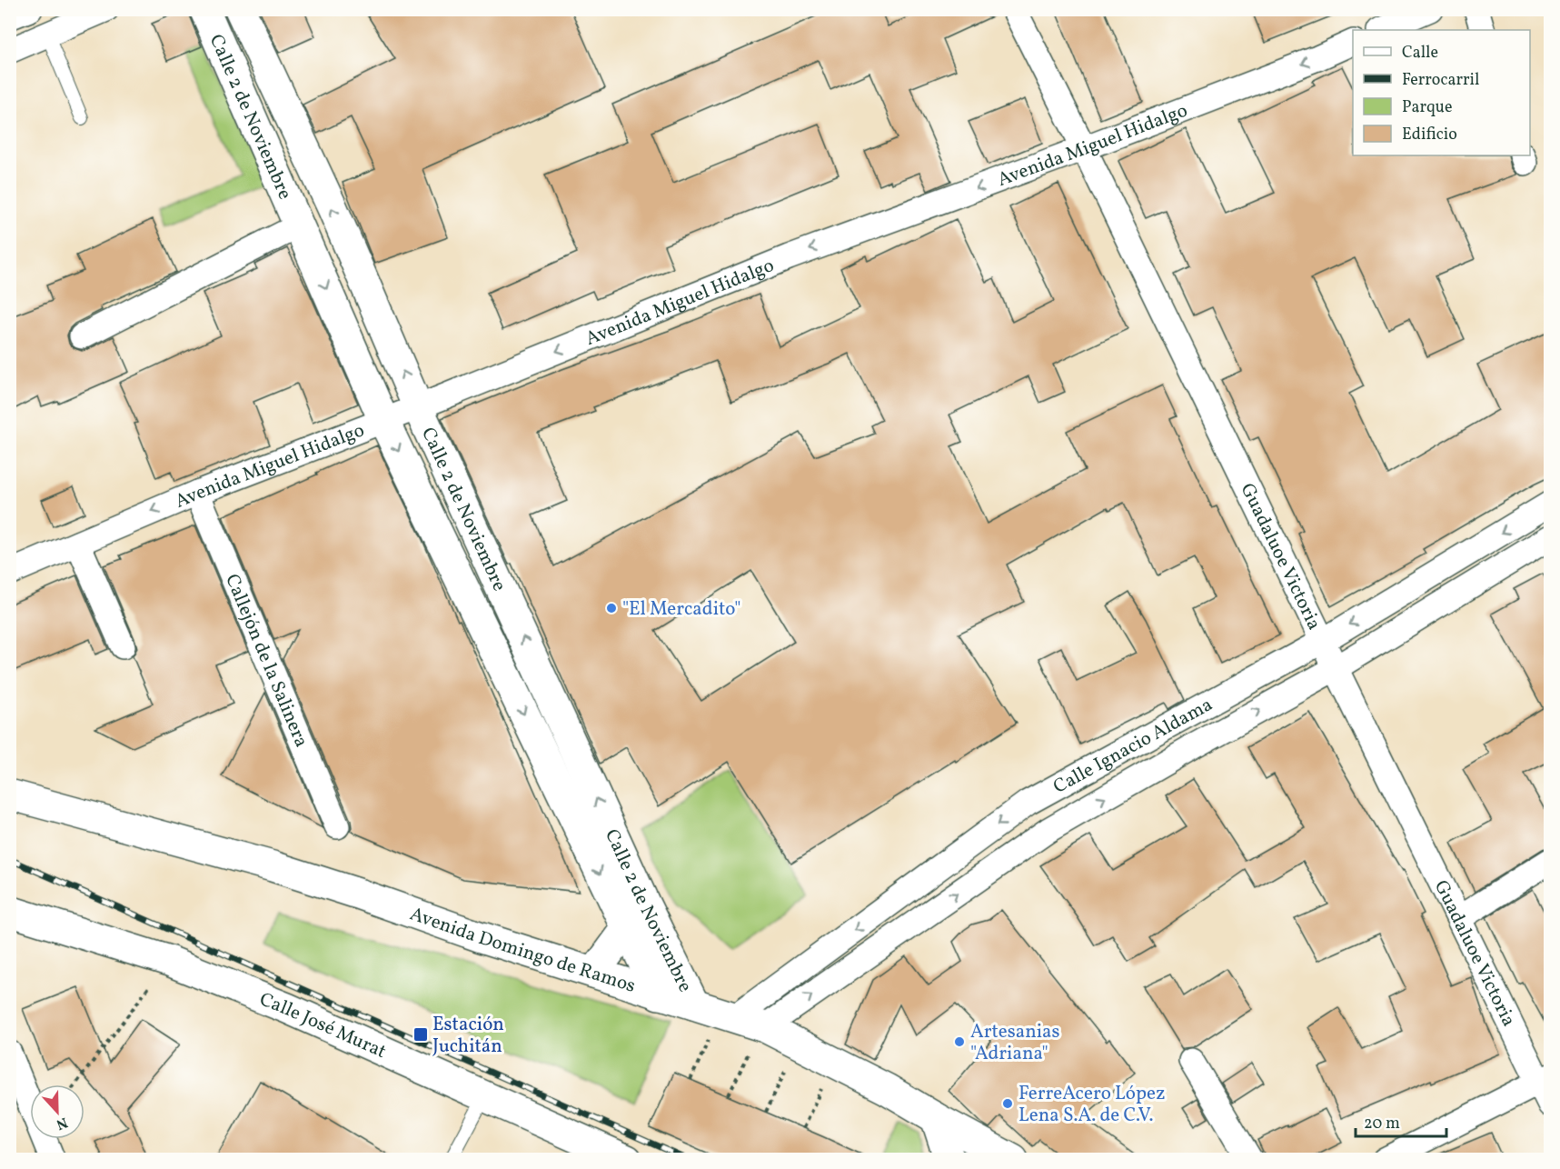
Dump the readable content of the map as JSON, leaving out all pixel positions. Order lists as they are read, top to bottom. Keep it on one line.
{"streets":{"street":["Calle 2 de Noviembre","Avenida Miguel Hidalgo","Guadaluoe Victoria","Callejón de la Salinera","Calle Ignacio Aldama","Avenida Domingo de Ramos","Calle José Murat"]},"crossings":[["Calle 2 de Noviembre","Avenida Miguel Hidalgo"],["Calle 2 de Noviembre","Avenida Domingo de Ramos"],["Avenida Miguel Hidalgo","Guadaluoe Victoria"],["Avenida Miguel Hidalgo","Callejón de la Salinera"],["Guadaluoe Victoria","Calle Ignacio Aldama"],["Calle Ignacio Aldama","Avenida Domingo de Ramos"]],"one_way":["Avenida Miguel Hidalgo"],"places":{"other":["\"El Mercadito\"","Artesanias \"Adriana\"","FerreAcero López Lena S.A. de C.V."],"transit":["Estación Juchitán"]},"legend":["Calle","Ferrocarril","Parque","Edificio"],"scale_bar":"20 m","north":"bottom"}
